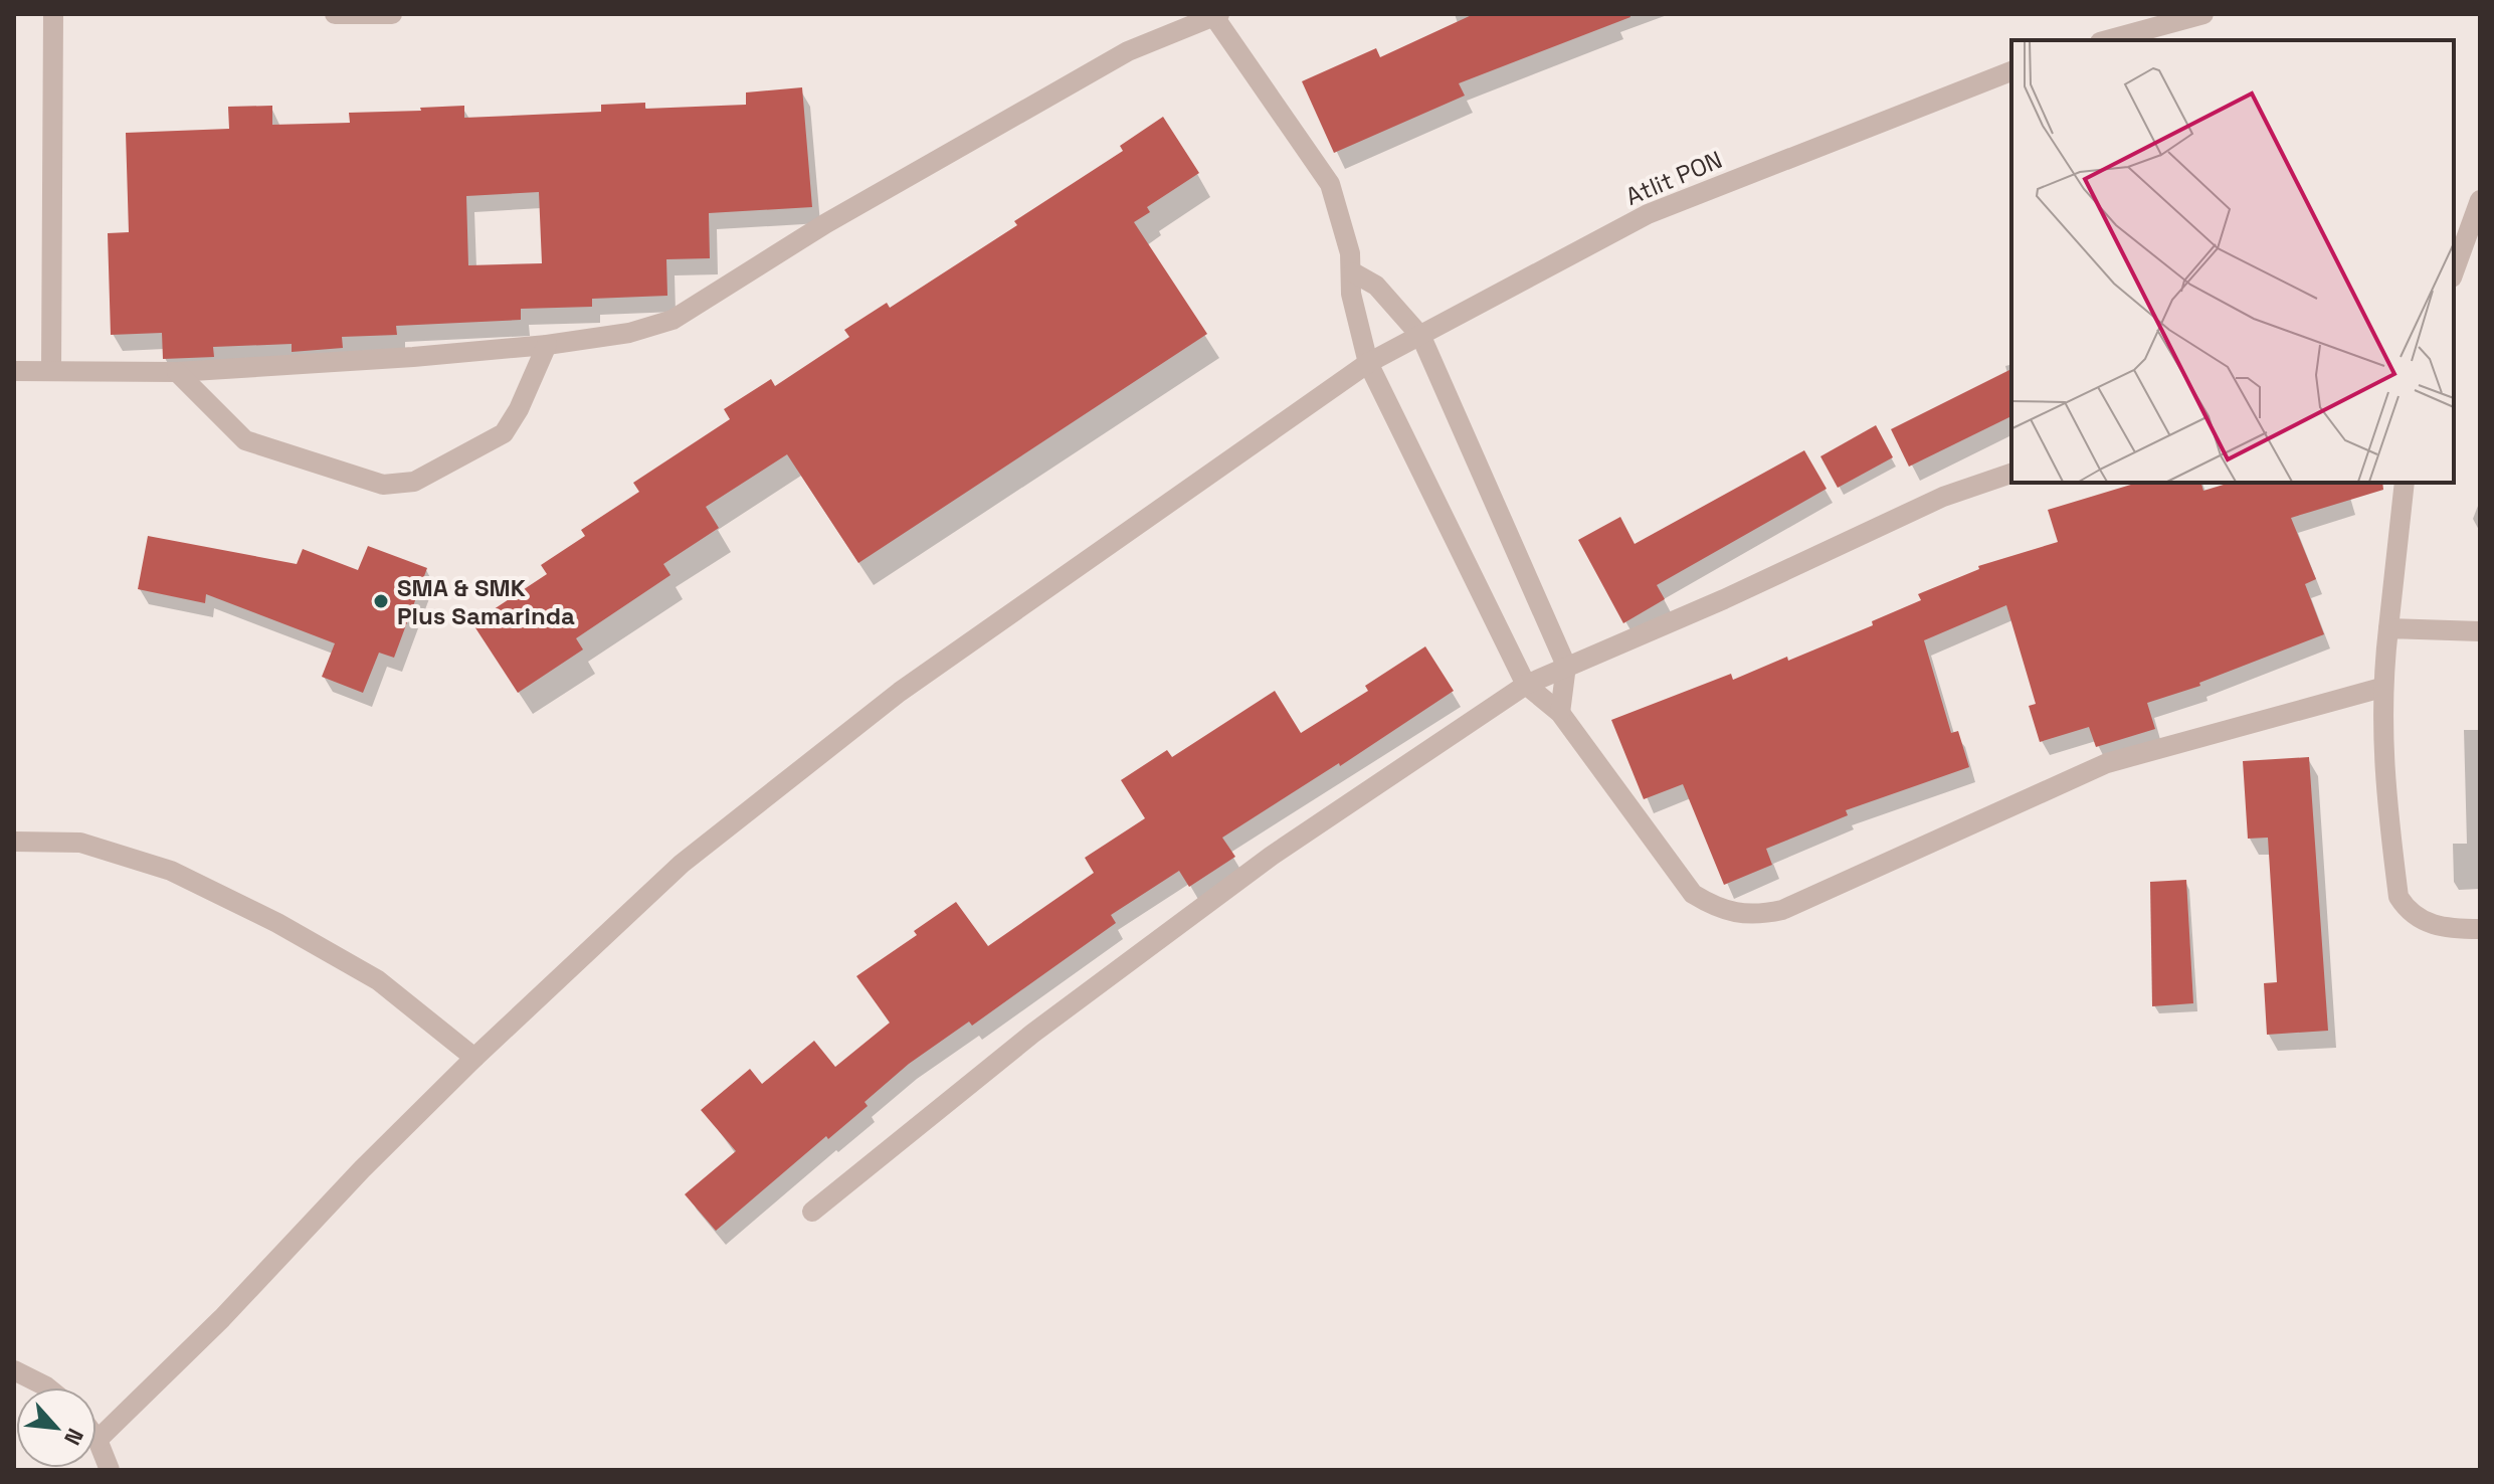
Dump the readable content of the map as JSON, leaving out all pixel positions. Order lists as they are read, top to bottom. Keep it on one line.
{"streets":{"street":["Atlit PON"]},"places":["SMA & SMK Plus Samarinda"],"north":"bottom right"}
